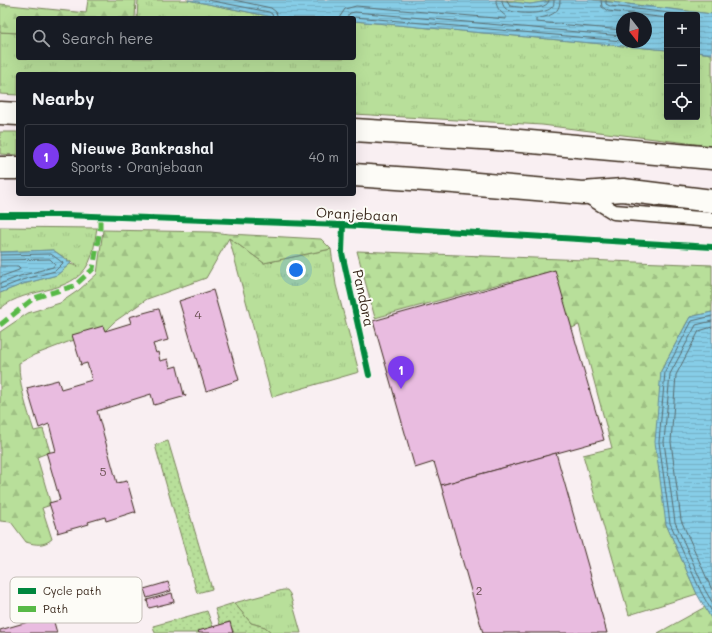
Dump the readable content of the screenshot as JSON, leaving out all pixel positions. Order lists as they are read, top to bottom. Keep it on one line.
{"streets":{"cycle path":["Oranjebaan"]},"house_numbers":["4","5","2"],"legend":["Cycle path","Path"],"north":"bottom","page":{"map_buttons":["+","−"],"search":"Search here","heading":"Nearby","list":[{"mark":"1","name":"Nieuwe Bankrashal","note":"Sports · Oranjebaan","value":"40 m"}],"pins":"1"}}
